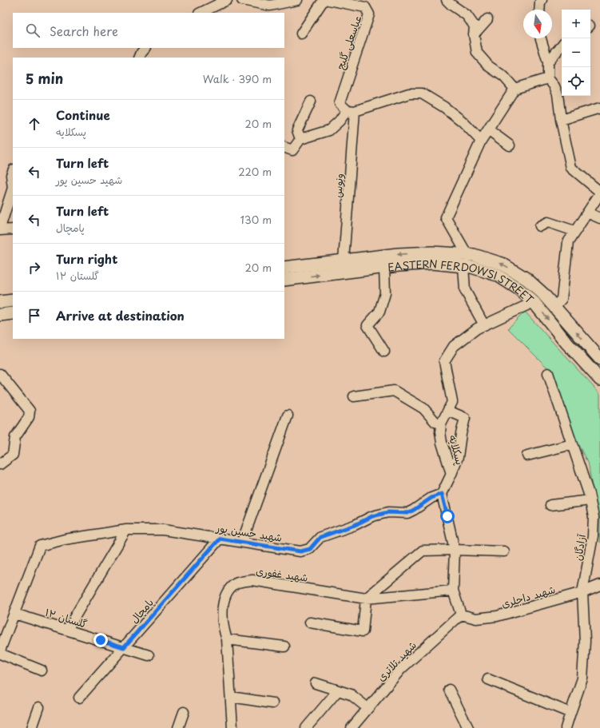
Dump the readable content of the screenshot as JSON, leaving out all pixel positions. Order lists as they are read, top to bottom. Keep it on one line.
{"streets":{"main road":["EASTERN FERDOWSI STREET"],"street":["عباسعلی گلیج","ونوس","پسکلایه","شهید حسین پور","آزادگان","شهید غفوری","شهید داجلری","پامچال","گلستان ۱۲","شهید تلاتری"]},"crossings":[["عباسعلی گلیج","ونوس"],["ونوس","EASTERN FERDOWSI STREET"],["EASTERN FERDOWSI STREET","پسکلایه"],["پسکلایه","شهید حسین پور"],["شهید حسین پور","پامچال"],["شهید حسین پور","گلستان ۱۲"],["آزادگان","شهید داجلری"],["شهید داجلری","شهید تلاتری"],["پامچال","گلستان ۱۲"]],"north":"bottom","page":{"map_buttons":["+","−"],"search":"Search here","heading":["5 min","Walk · 390 m"],"list":[["Continue","پسکلایه","20 m"],["Turn left","شهید حسین پور","220 m"],["Turn left","پامچال","130 m"],["Turn right","گلستان ۱۲","20 m"],"Arrive at destination"]}}
